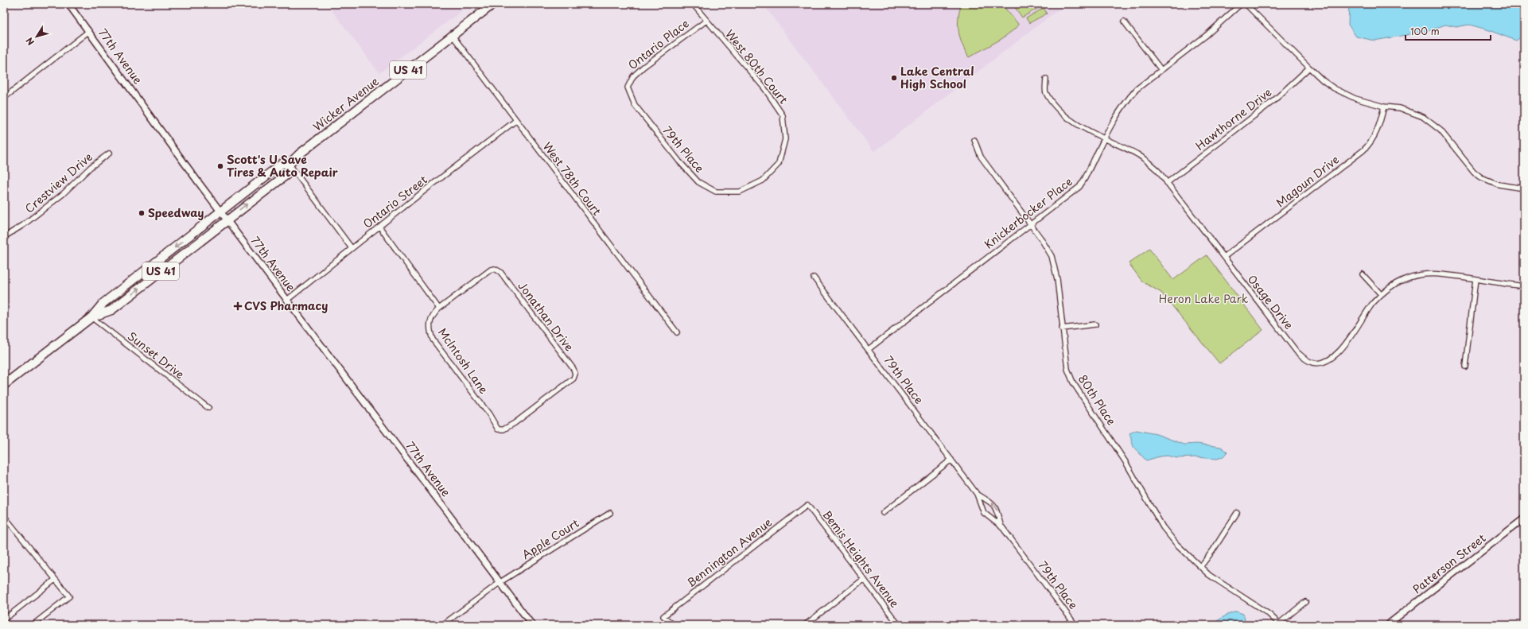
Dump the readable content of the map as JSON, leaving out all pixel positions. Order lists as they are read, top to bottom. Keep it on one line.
{"streets":{"highway":["US 41","Wicker Avenue"],"street":["Ontario Place","77th Avenue","West 80th Court","Hawthorne Drive","79th Place","West 78th Court","Magoun Drive","Crestview Drive","Ontario Street","Knickerbocker Place","Osage Drive","Jonathan Drive","Sunset Drive","Mclntosh Lane","80th Place","Apple Court","Bennington Avenue","Bemis Heights Avenue","Patterson Street"]},"crossings":[["Ontario Place","West 80th Court"],["Ontario Place","79th Place"],["77th Avenue","Wicker Avenue"],["77th Avenue","Ontario Street"],["77th Avenue","Apple Court"],["West 80th Court","79th Place"],["Wicker Avenue","West 78th Court"],["Wicker Avenue","Sunset Drive"],["Hawthorne Drive","Osage Drive"],["79th Place","Knickerbocker Place"],["West 78th Court","Ontario Street"],["Magoun Drive","Osage Drive"],["Knickerbocker Place","Osage Drive"],["Knickerbocker Place","80th Place"],["Jonathan Drive","Mclntosh Lane"],["Bennington Avenue","Bemis Heights Avenue"]],"parks":["Heron Lake Park"],"places":{"other":["Lake Central High School","Scott's U Save Tires & Auto Repair","Speedway"],"health":["CVS Pharmacy"]},"scale_bar":"100 m","north":"bottom left"}
